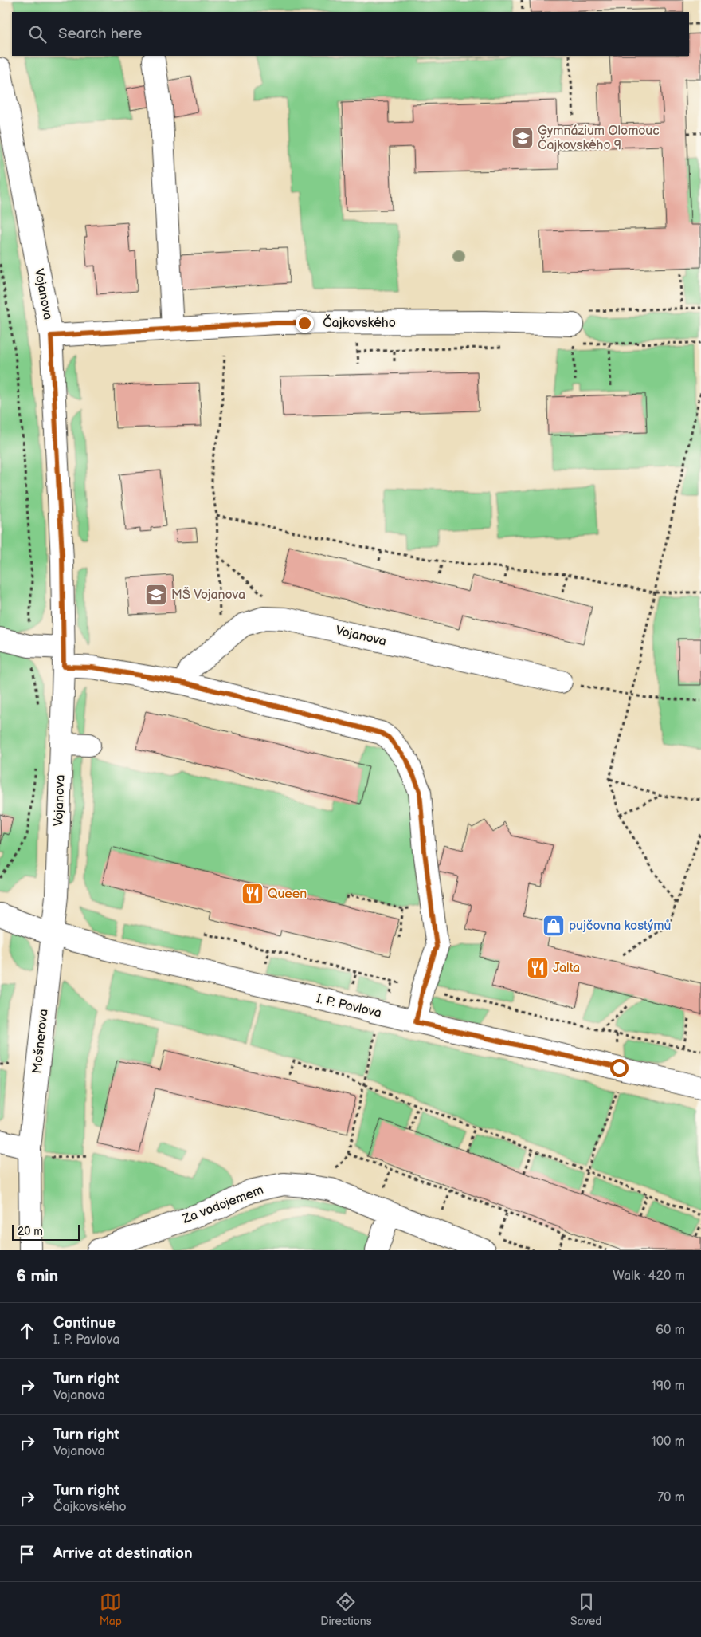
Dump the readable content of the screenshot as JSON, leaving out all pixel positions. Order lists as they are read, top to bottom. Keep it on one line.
{"streets":{"street":["Vojanova","Čajkovského","I. P. Pavlova","Mošnerova","Za vodojemem"]},"crossings":[["Vojanova","Čajkovského"],["Vojanova","I. P. Pavlova"],["Vojanova","Mošnerova"],["I. P. Pavlova","Mošnerova"]],"places":{"school or university":["Gymnázium Olomouc Čajkovského 9","MŠ Vojanova"],"restaurant":["Queen","Jalta"],"shop":["pujčovna kostýmů"]},"scale_bar":"20 m","page":{"search":"Search here","scale":"20 m","heading":["6 min","Walk · 420 m"],"list":[["Continue","I. P. Pavlova","60 m"],["Turn right","Vojanova","190 m"],["Turn right","Vojanova","100 m"],["Turn right","Čajkovského","70 m"],"Arrive at destination"],"nav":["Map","Directions","Saved"]}}
